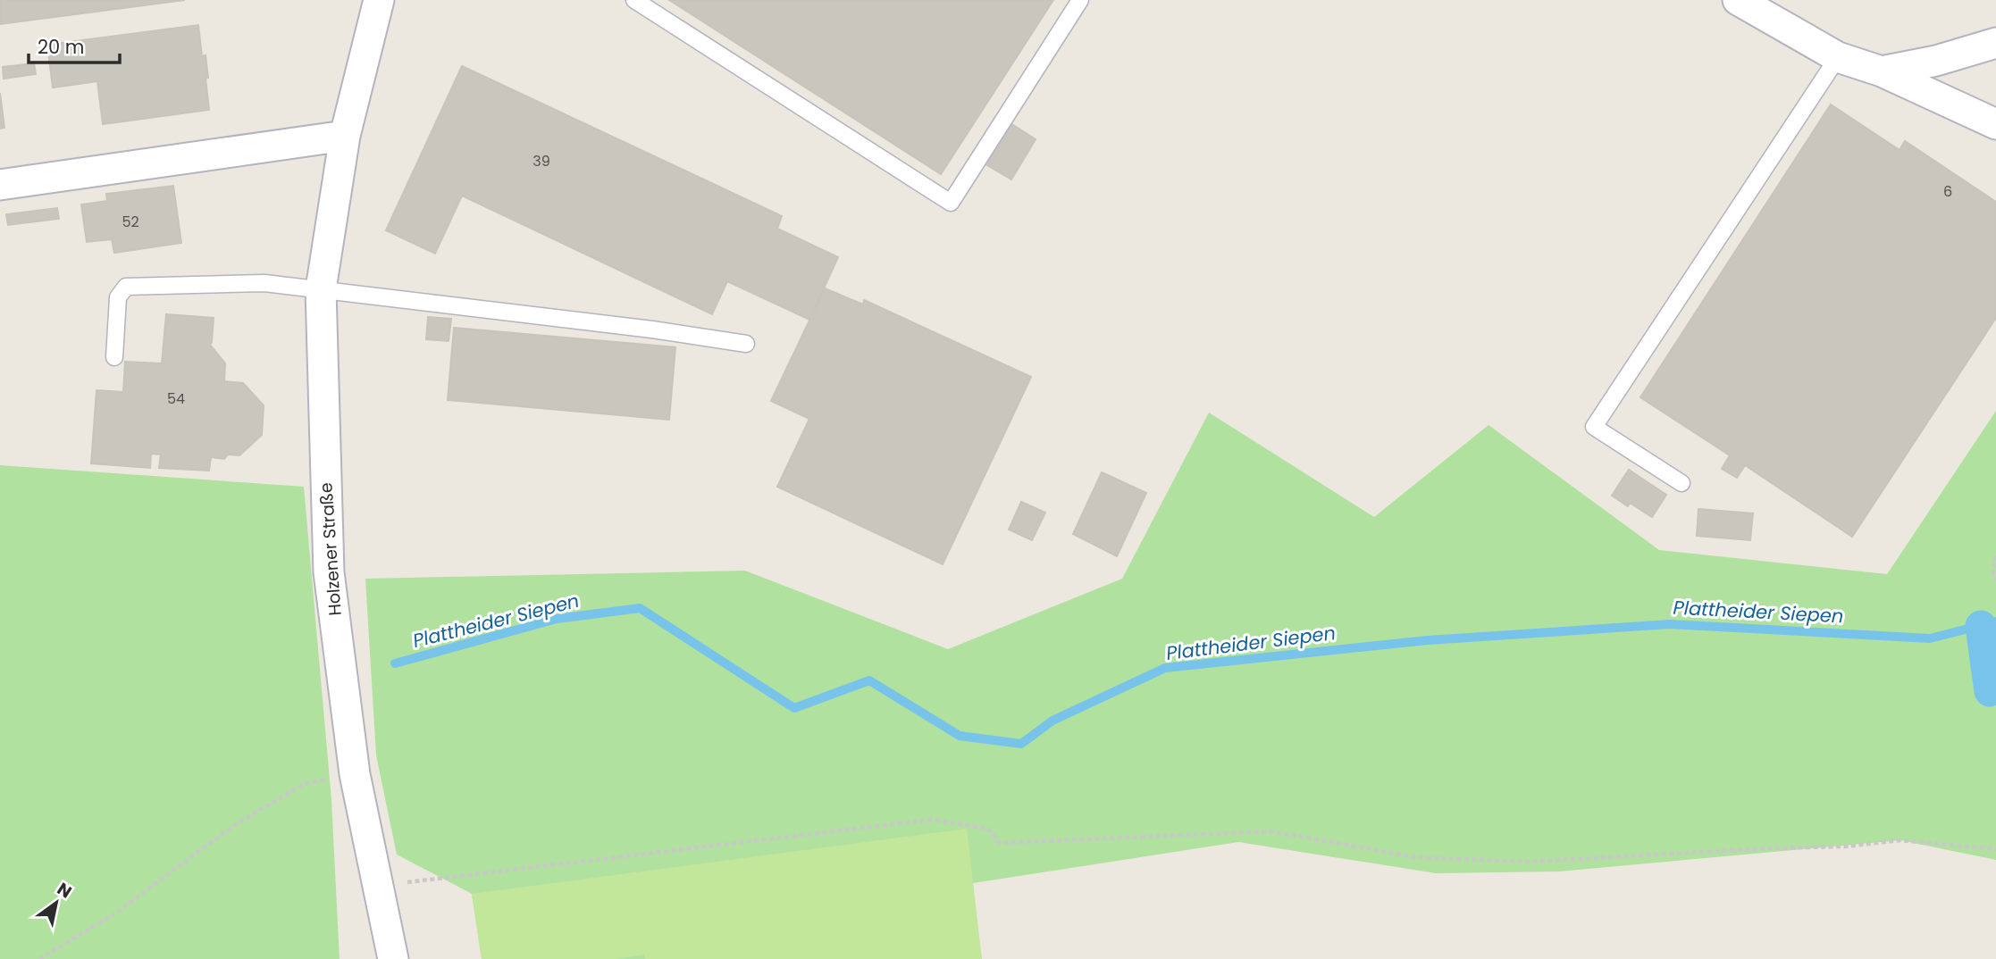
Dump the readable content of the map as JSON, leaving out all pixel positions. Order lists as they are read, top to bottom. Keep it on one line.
{"streets":{"street":["Holzener Straße"]},"water":["Plattheider Siepen"],"house_numbers":["39","6","52","54"],"scale_bar":"20 m","north":"top right"}
